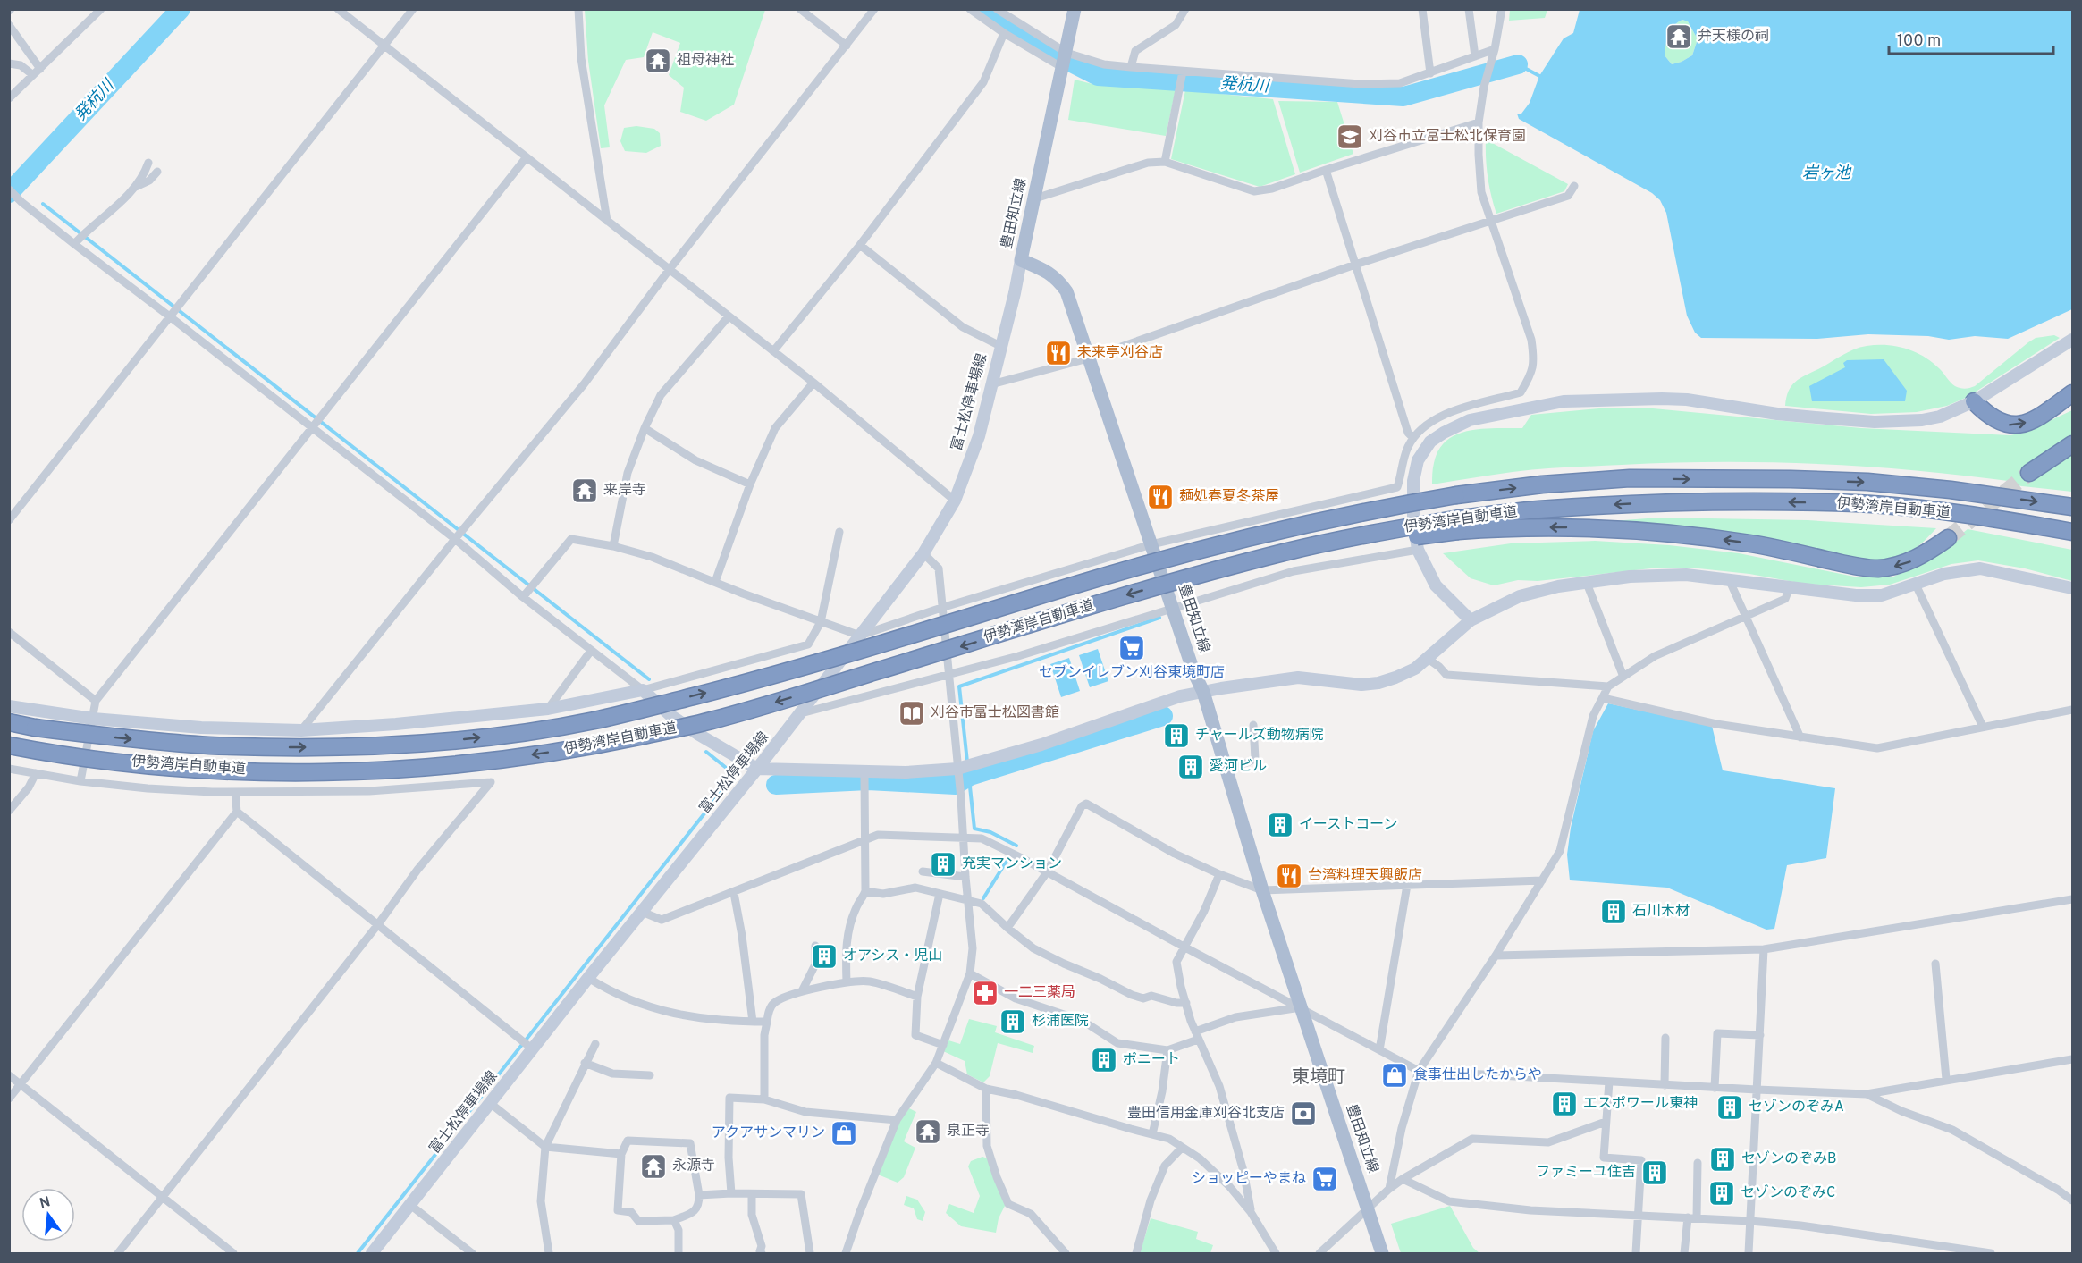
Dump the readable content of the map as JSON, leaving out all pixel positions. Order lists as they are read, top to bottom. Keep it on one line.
{"streets":{"highway":["伊勢湾岸自動車道"],"main road":["豊田知立線"],"street":["富士松停車場線"]},"crossings":[["豊田知立線","富士松停車場線"]],"districts":["東境町"],"water":["発杭川","岩ヶ池"],"places":{"temple":["弁天様の祠","祖母神社","来岸寺","泉正寺","永源寺"],"school or university":["刈谷市立富士松北保育園"],"restaurant":["未来亭刈谷店","麺処春夏冬茶屋","台湾料理天興飯店"],"supermarket":["セブンイレブン刈谷東境町店","ショッピーやまね"],"library":["刈谷市富士松図書館"],"building":["チャールズ動物病院","愛河ビル","イーストコーン","充実マンション","石川木材","オアシス・児山","杉浦医院","ボニート","エスポワール東神","セゾンのぞみA","セゾンのぞみB","ファミーユ住吉","セゾンのぞみC"],"pharmacy":["一二三薬局"],"shop":["食事仕出したからや","アクアサンマリン"],"bank":["豊田信用金庫刈谷北支店"]},"scale_bar":"100 m","north":"top"}
